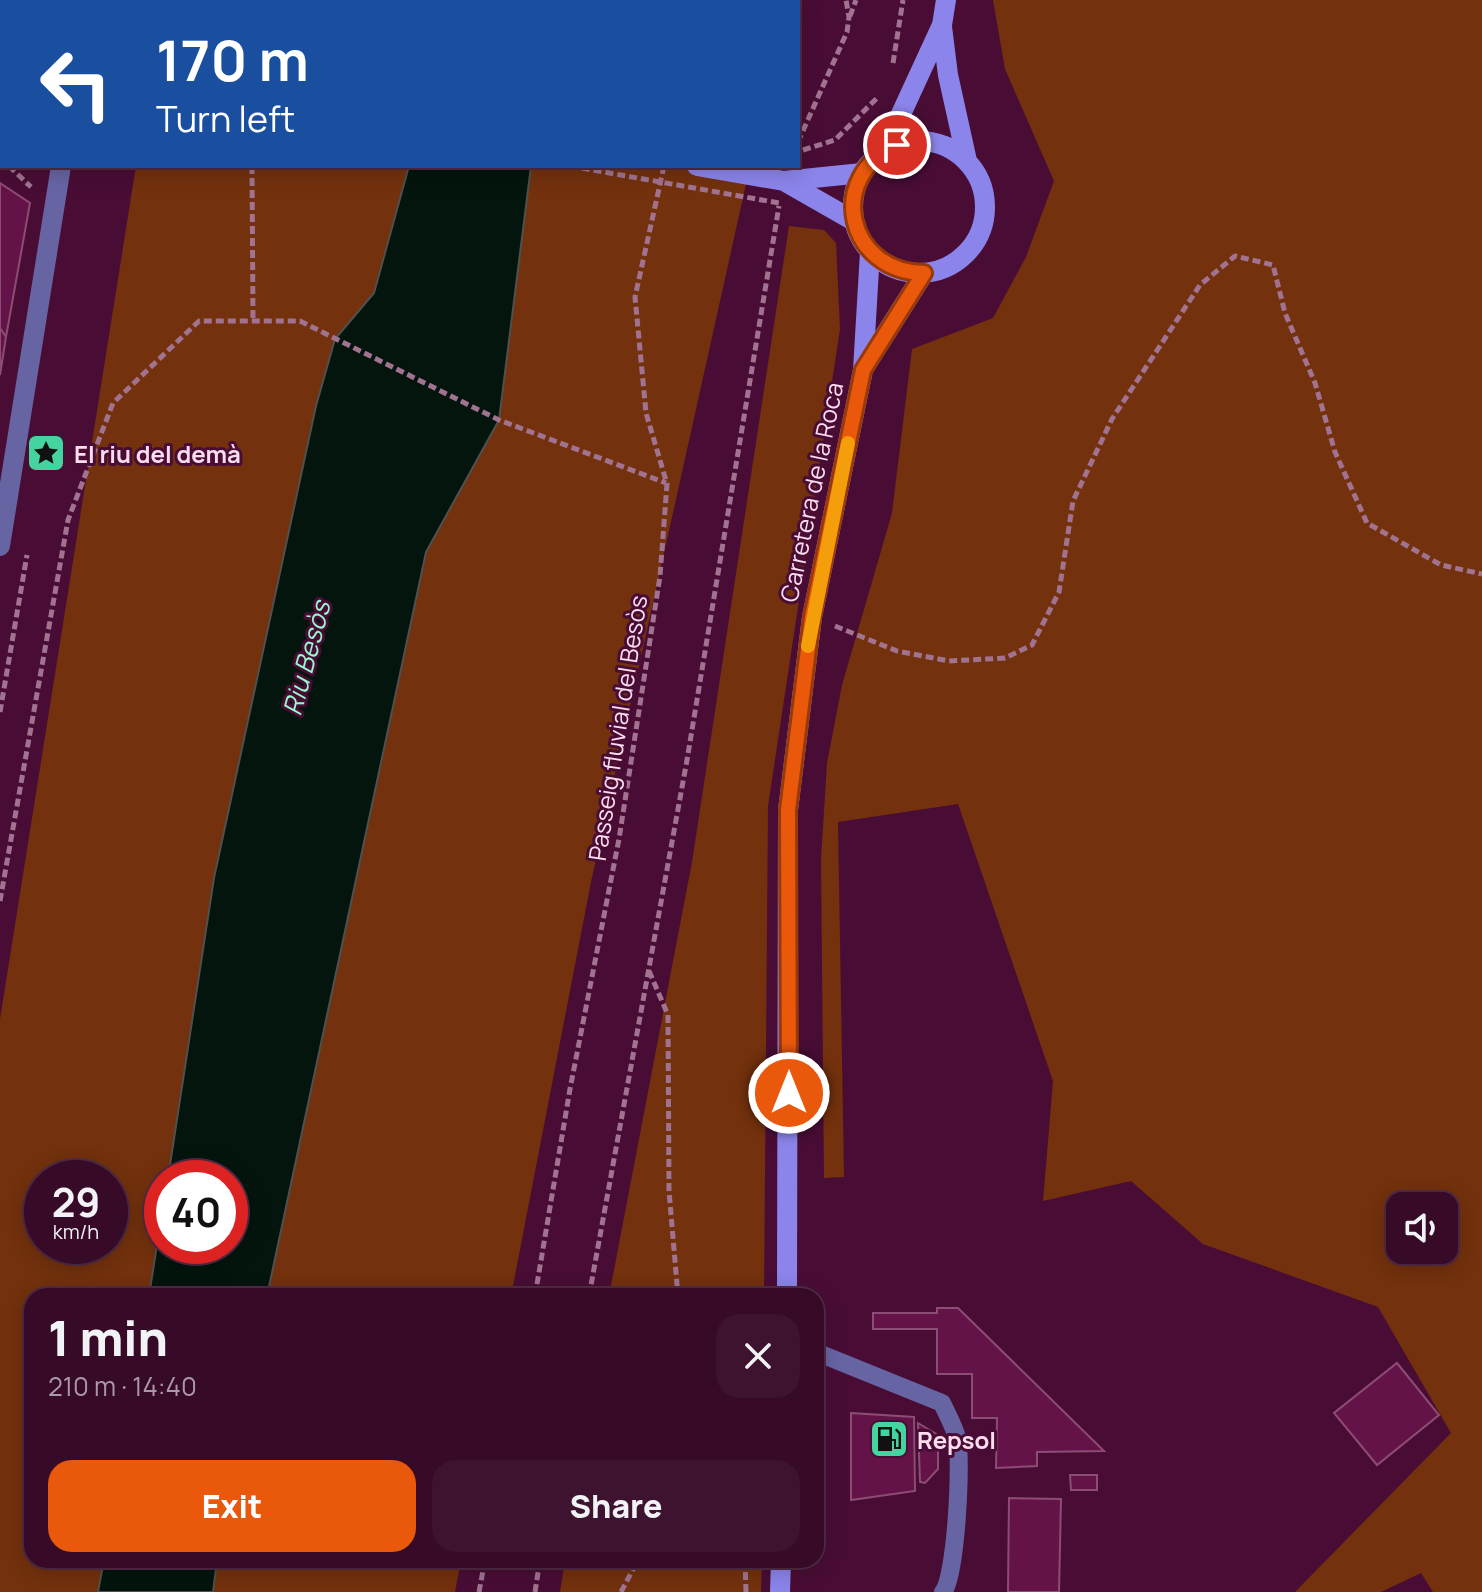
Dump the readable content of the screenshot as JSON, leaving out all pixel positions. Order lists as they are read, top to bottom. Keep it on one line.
{"streets":{"street":["Carretera de la Roca"],"path":["Passeig fluvial del Besòs"]},"water":["Riu Besòs"],"places":{"place":["El riu del demà"],"fuel station":["Repsol"]},"page":{"turn":["170 m","Turn left"],"speed":"29 km/h","limit":"40","heading":["1 min","210 m · 14:40"],"buttons":["Exit","Share"]}}
